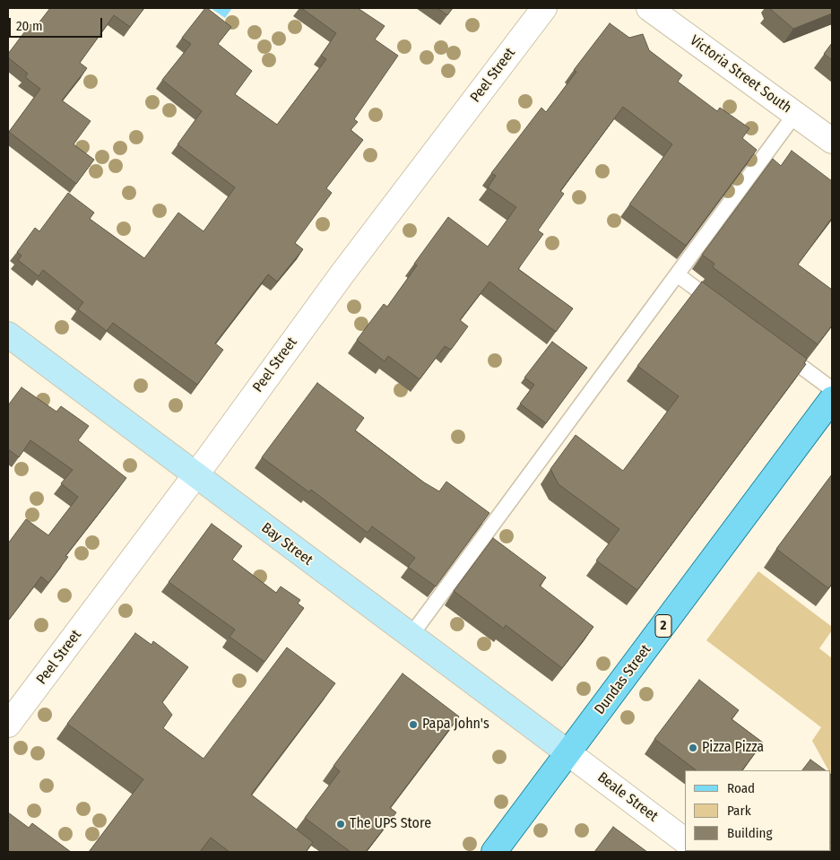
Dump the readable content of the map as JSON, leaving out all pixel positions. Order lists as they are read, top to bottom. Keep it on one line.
{"streets":{"main road":["2","Dundas Street"],"street":["Victoria Street South","Peel Street","Bay Street","Beale Street"]},"crossings":[["Peel Street","Bay Street"],["Bay Street","Dundas Street"],["Bay Street","Beale Street"],["Dundas Street","Beale Street"]],"places":["Papa John's","Pizza Pizza","The UPS Store"],"legend":["Road","Park","Building"],"scale_bar":"20 m"}
